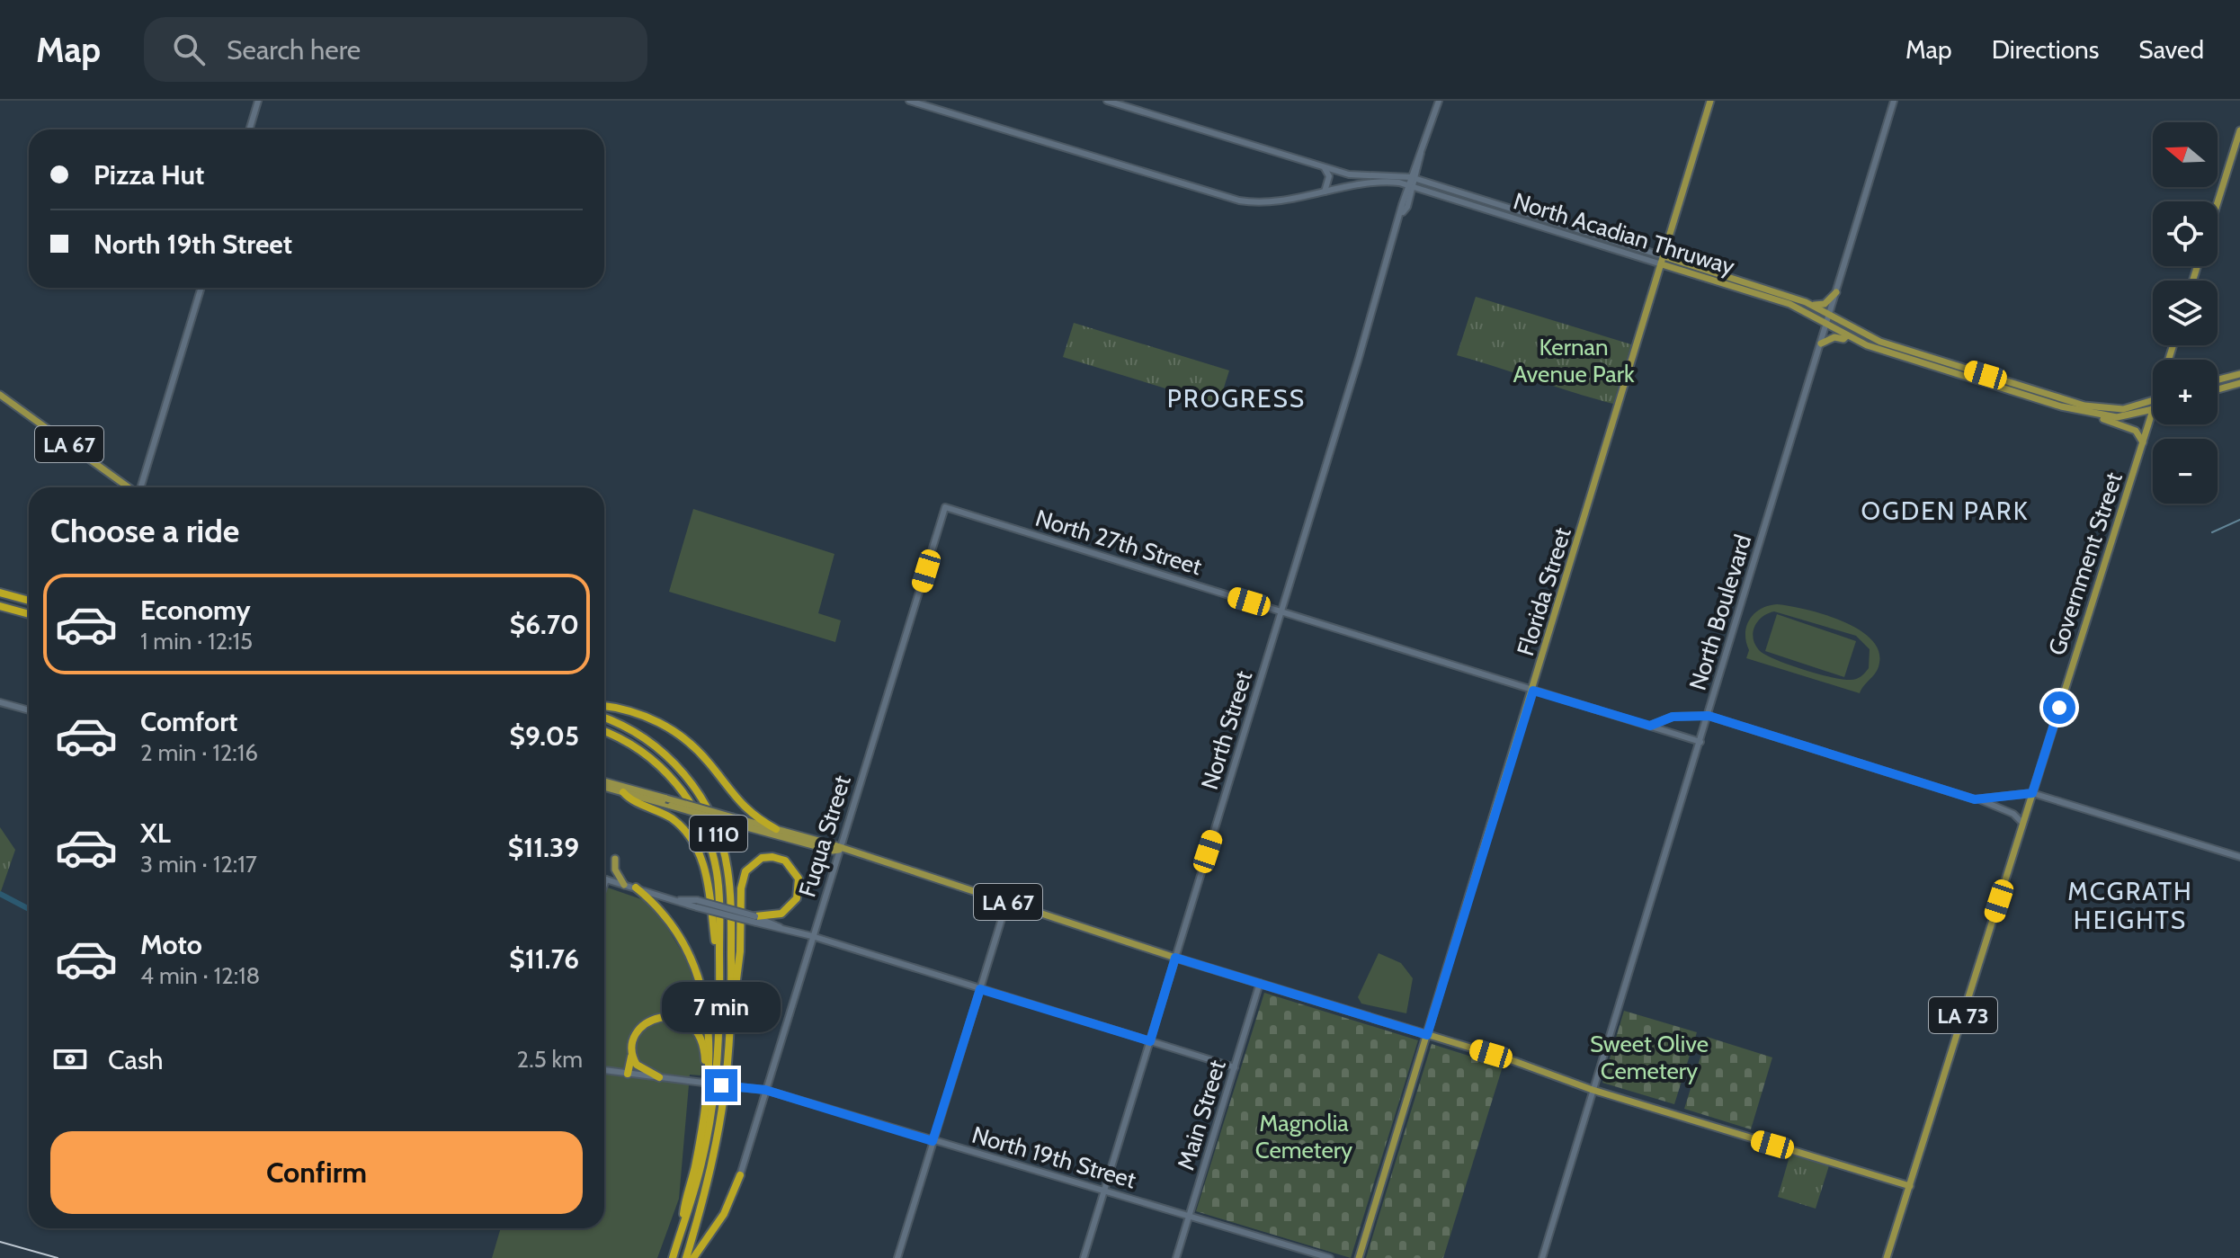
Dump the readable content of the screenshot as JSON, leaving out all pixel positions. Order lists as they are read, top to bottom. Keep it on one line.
{"streets":{"highway":["I 110"],"main road":["North Acadian Thruway","LA 67","Government Street","Florida Street","LA 73"],"street":["North 27th Street","North Boulevard","North Street","Fuqua Street","Main Street","North 19th Street"]},"crossings":[["North Acadian Thruway","Government Street"],["North Acadian Thruway","Florida Street"],["North Acadian Thruway","North Boulevard"],["North Acadian Thruway","North Street"],["LA 67","Government Street"],["LA 67","Florida Street"],["LA 67","North Boulevard"],["LA 67","North Street"],["LA 67","Fuqua Street"],["LA 67","Main Street"],["North 27th Street","Florida Street"],["North 27th Street","North Boulevard"],["North 27th Street","North Street"],["North 27th Street","Fuqua Street"],["North Street","North 19th Street"],["Fuqua Street","North 19th Street"],["Main Street","North 19th Street"]],"districts":["PROGRESS","OGDEN PARK","MCGRATH HEIGHTS"],"parks":["Kernan Avenue Park","Sweet Olive Cemetery","Magnolia Cemetery"],"north":"left","page":{"header":"Map","search":"Search here","nav":["Map","Directions","Saved"],"map_buttons":["+","−"],"banner":["Pizza Hut","North 19th Street"],"heading":"Choose a ride","list":[{"name":"Economy","note":"1 min · 12:15","value":"$6.70"},{"name":"Comfort","note":"2 min · 12:16","value":"$9.05"},{"name":"XL","note":"3 min · 12:17","value":"$11.39"},{"name":"Moto","note":"4 min · 12:18","value":"$11.76"}],"bubble":"7 min","pay":["Cash","2.5 km"],"buttons":"Confirm"}}
